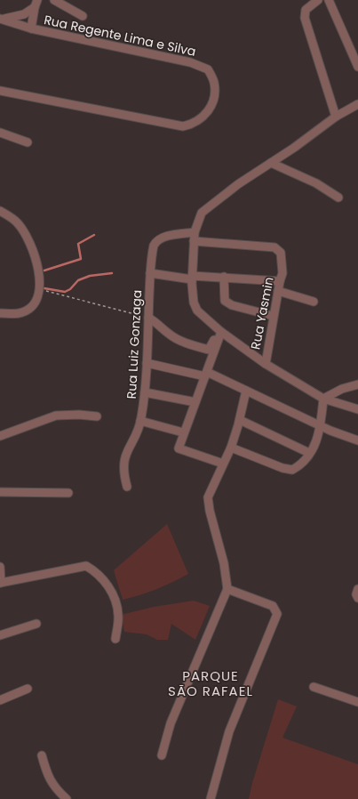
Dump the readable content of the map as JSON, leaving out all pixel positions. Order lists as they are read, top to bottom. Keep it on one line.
{"streets":{"street":["Rua Regente Lima e Silva","Rua Yasmin","Rua Luiz Gonzaga"]},"districts":["PARQUE SÃO RAFAEL"]}
